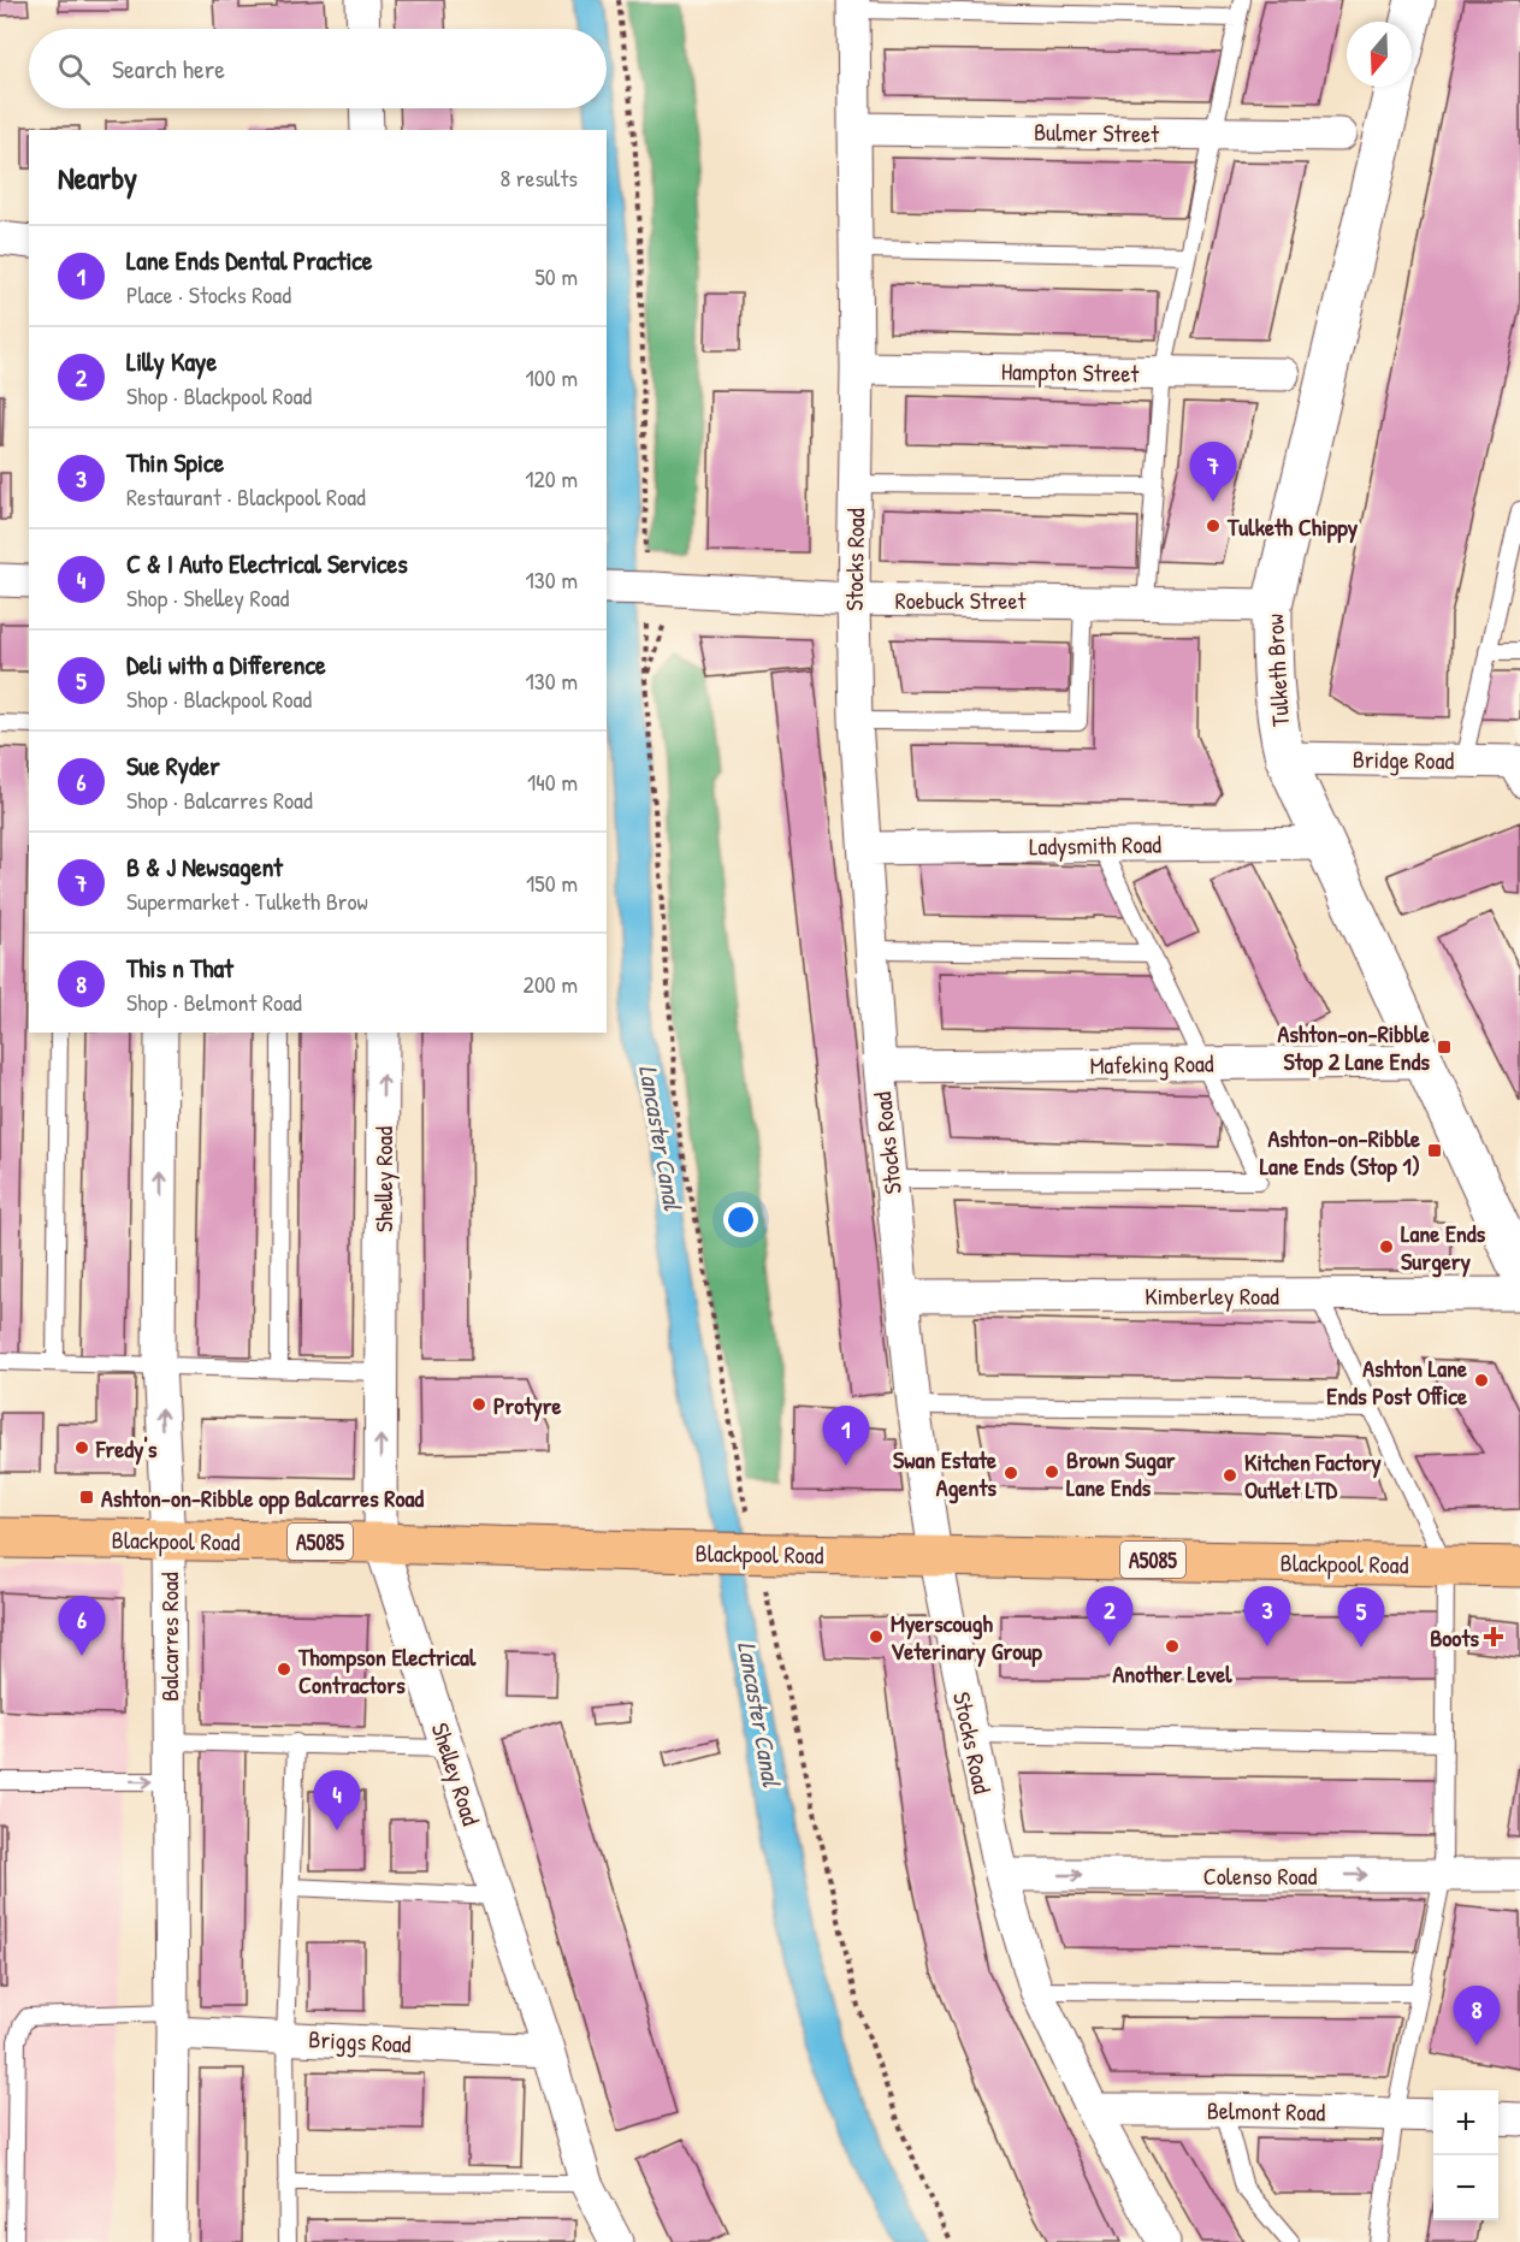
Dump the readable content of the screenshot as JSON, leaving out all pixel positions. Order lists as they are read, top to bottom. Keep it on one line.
{"streets":{"highway":["Blackpool Road","A5085"],"street":["Bulmer Street","Hampton Street","Stocks Road","Roebuck Street","Tulketh Brow","Bridge Road","Ladysmith Road","Mafeking Road","Shelley Road","Kimberley Road","Balcarres Road","Colenso Road","Briggs Road","Belmont Road"]},"crossings":[["Bulmer Street","Stocks Road"],["Hampton Street","Stocks Road"],["Stocks Road","Roebuck Street"],["Stocks Road","Ladysmith Road"],["Stocks Road","Mafeking Road"],["Stocks Road","Kimberley Road"],["Stocks Road","Blackpool Road"],["Stocks Road","Colenso Road"],["Stocks Road","Belmont Road"],["Roebuck Street","Tulketh Brow"],["Tulketh Brow","Bridge Road"],["Tulketh Brow","Ladysmith Road"],["Tulketh Brow","Mafeking Road"],["Shelley Road","Blackpool Road"],["Shelley Road","Briggs Road"],["Blackpool Road","Balcarres Road"],["Balcarres Road","Briggs Road"]],"one_way":["Shelley Road","Balcarres Road","Colenso Road"],"water":["Lancaster Canal"],"places":{"other":["Tulketh Chippy","Lane Ends Surgery","Ashton Lane Ends Post Office","Protyre","Fredy's","Brown Sugar Lane Ends","Swan Estate Agents","Kitchen Factory Outlet LTD","Myerscough Veterinary Group","Another Level","Thompson Electrical Contractors"],"transit":["Ashton-on-Ribble Stop 2 Lane Ends","Ashton-on-Ribble Lane Ends (Stop 1)","Ashton-on-Ribble opp Balcarres Road"],"health":["Boots"]},"north":"bottom","page":{"search":"Search here","heading":["Nearby","8 results"],"list":[{"mark":"1","name":"Lane Ends Dental Practice","note":"Place · Stocks Road","value":"50 m"},{"mark":"2","name":"Lilly Kaye","note":"Shop · Blackpool Road","value":"100 m"},{"mark":"3","name":"Thin Spice","note":"Restaurant · Blackpool Road","value":"120 m"},{"mark":"4","name":"C & I Auto Electrical Services","note":"Shop · Shelley Road","value":"130 m"},{"mark":"5","name":"Deli with a Difference","note":"Shop · Blackpool Road","value":"130 m"},{"mark":"6","name":"Sue Ryder","note":"Shop · Balcarres Road","value":"140 m"},{"mark":"7","name":"B & J Newsagent","note":"Supermarket · Tulketh Brow","value":"150 m"},{"mark":"8","name":"This n That","note":"Shop · Belmont Road","value":"200 m"}],"pins":["7","1","2","3","5","6","4","8"],"map_buttons":["+","−"]}}
